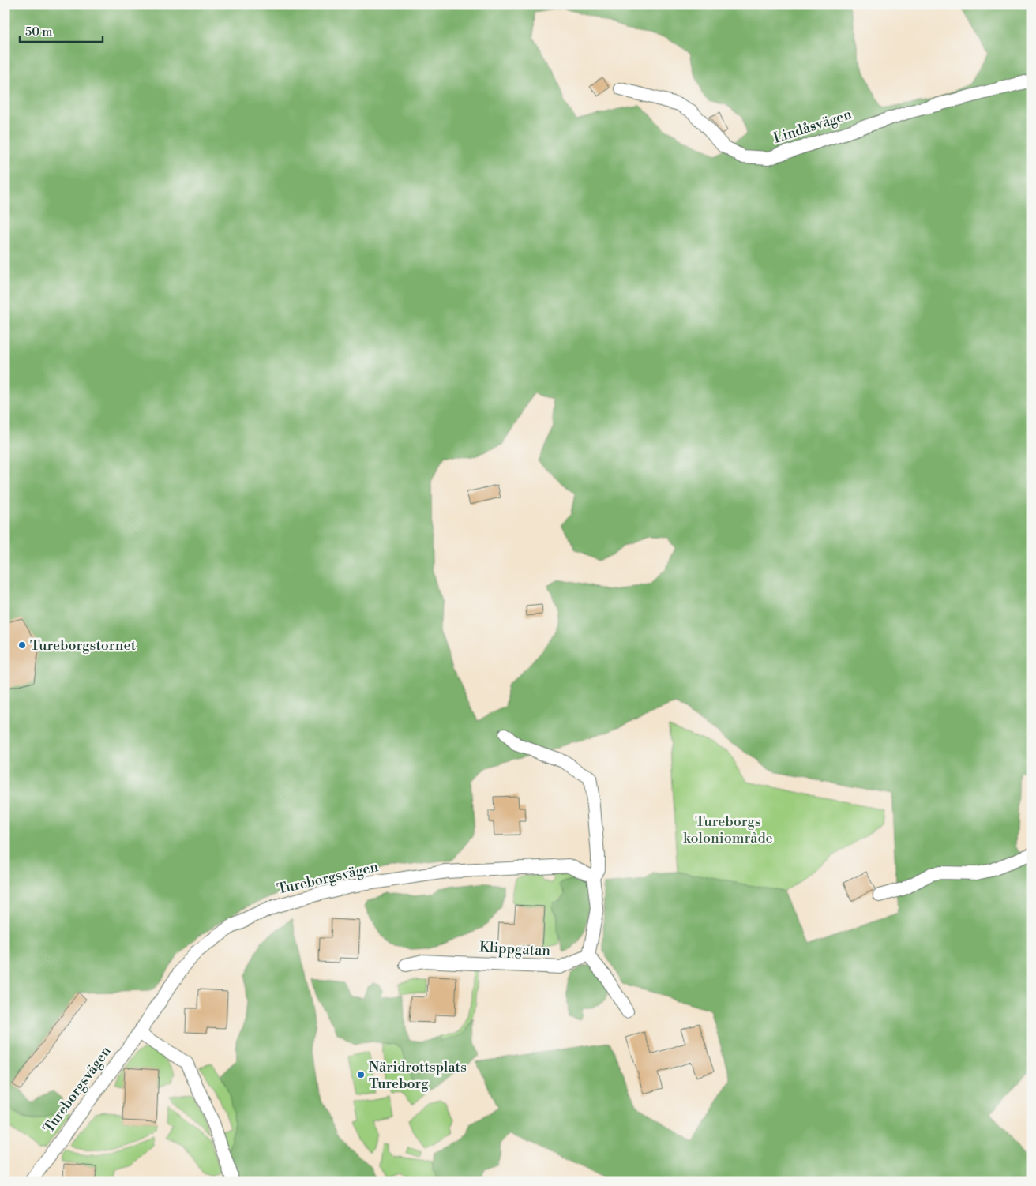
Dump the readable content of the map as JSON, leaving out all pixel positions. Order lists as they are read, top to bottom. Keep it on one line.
{"streets":{"street":["Lindåsvägen","Tureborgsvägen","Klippgatan"]},"parks":["Tureborgs koloniområde"],"places":["Tureborgstornet","Näridrottsplats Tureborg"],"scale_bar":"50 m"}
